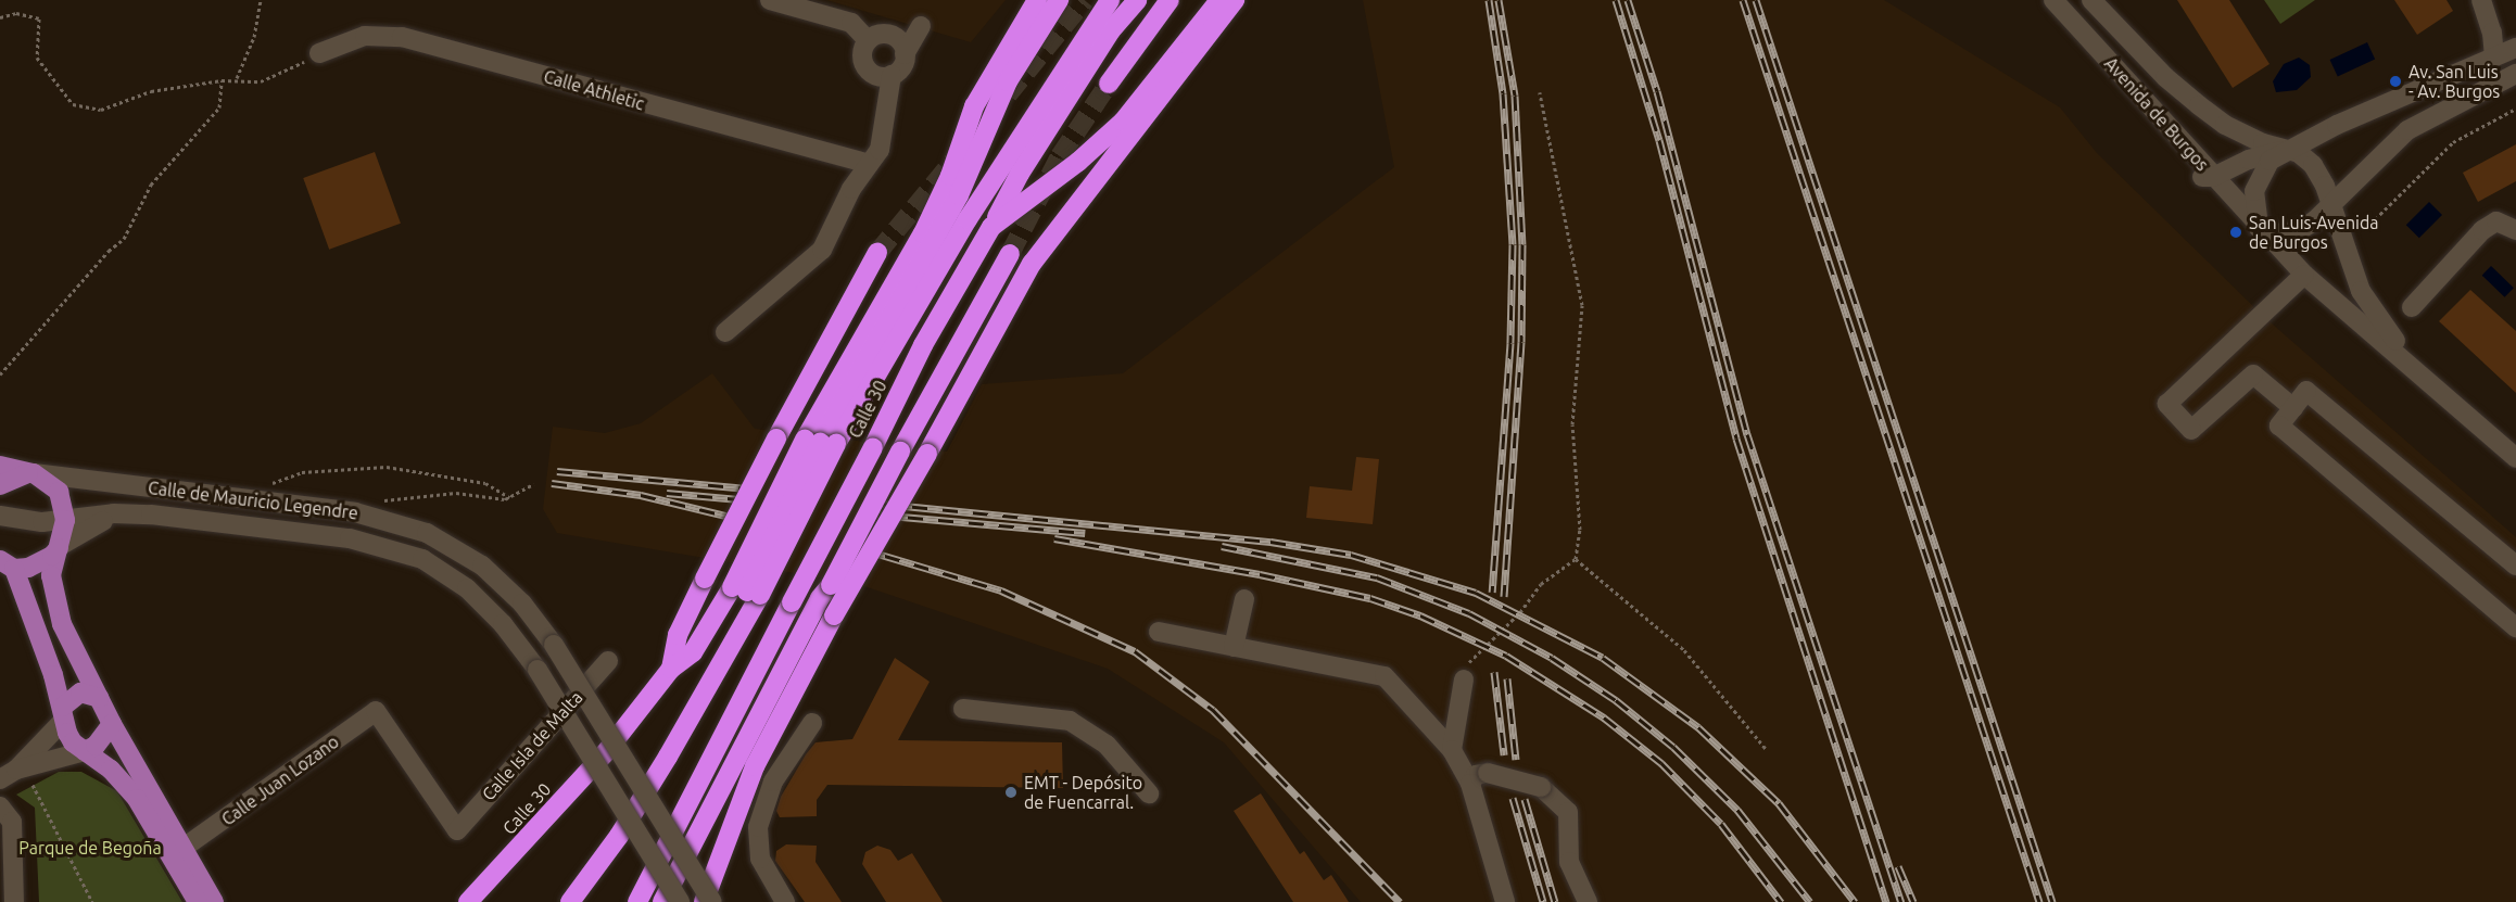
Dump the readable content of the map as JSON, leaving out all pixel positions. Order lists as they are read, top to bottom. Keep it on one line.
{"streets":{"highway":["Calle 30"],"street":["Calle Athletic","Avenida de Burgos","Calle de Mauricio Legendre","Calle Isla de Malta","Calle Juan Lozano"]},"crossings":[["Calle Isla de Malta","Calle Juan Lozano"]],"parks":["Parque de Begoña"],"places":["Av. San Luis - Av. Burgos","San Luis-Avenida de Burgos","EMT - Depósito de Fuencarral."]}
